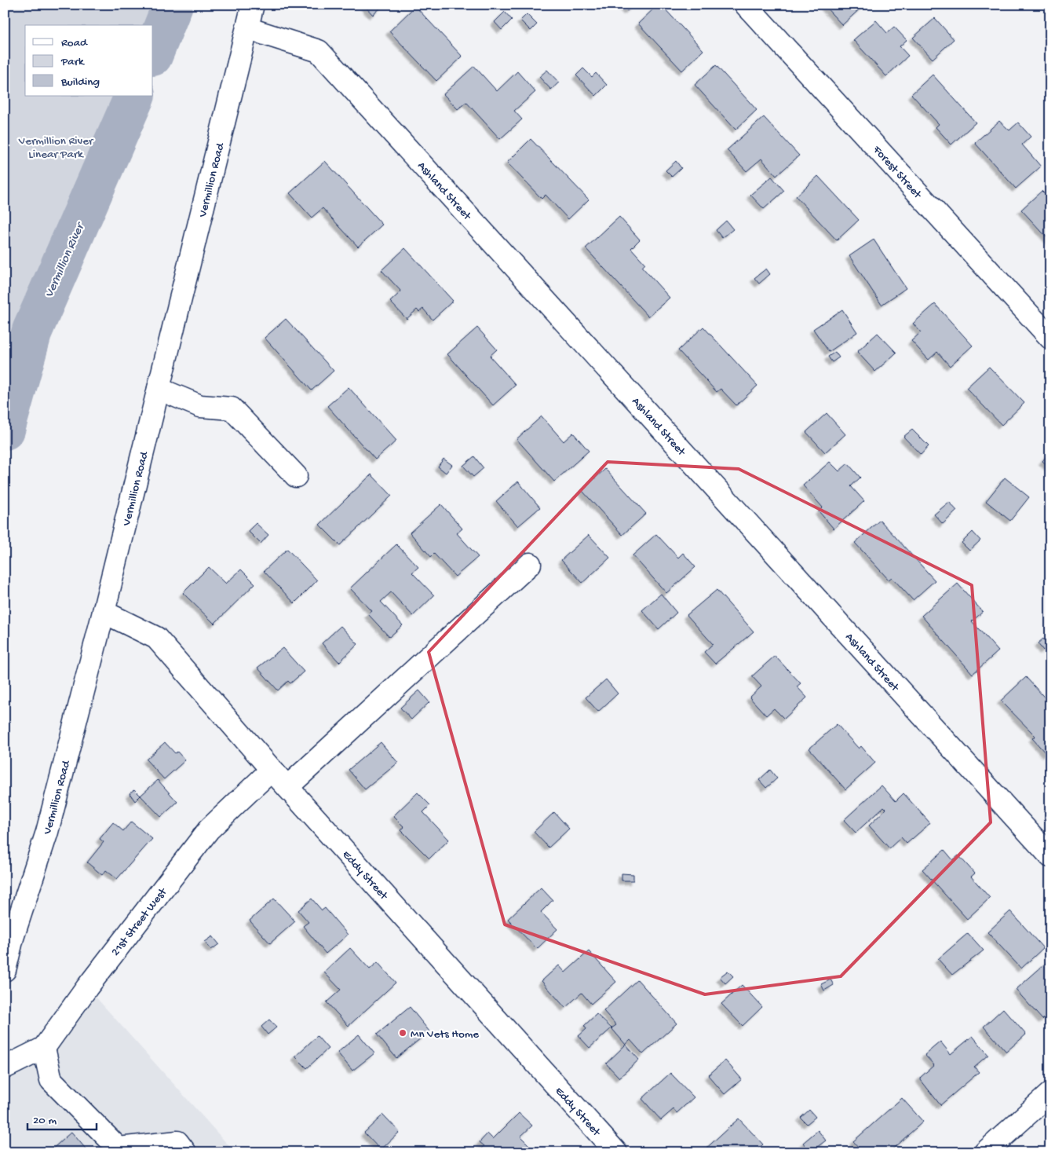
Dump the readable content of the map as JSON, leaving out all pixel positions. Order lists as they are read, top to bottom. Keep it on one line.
{"streets":{"street":["Forest Street","Vermillion Road","Ashland Street","Eddy Street","21st Street West"]},"crossings":[["Vermillion Road","Ashland Street"],["Vermillion Road","Eddy Street"],["Eddy Street","21st Street West"]],"water":["Vermillion River"],"parks":["Vermillion River Linear Park"],"places":["Mn Vets Home"],"legend":["Road","Park","Building"],"scale_bar":"20 m"}
